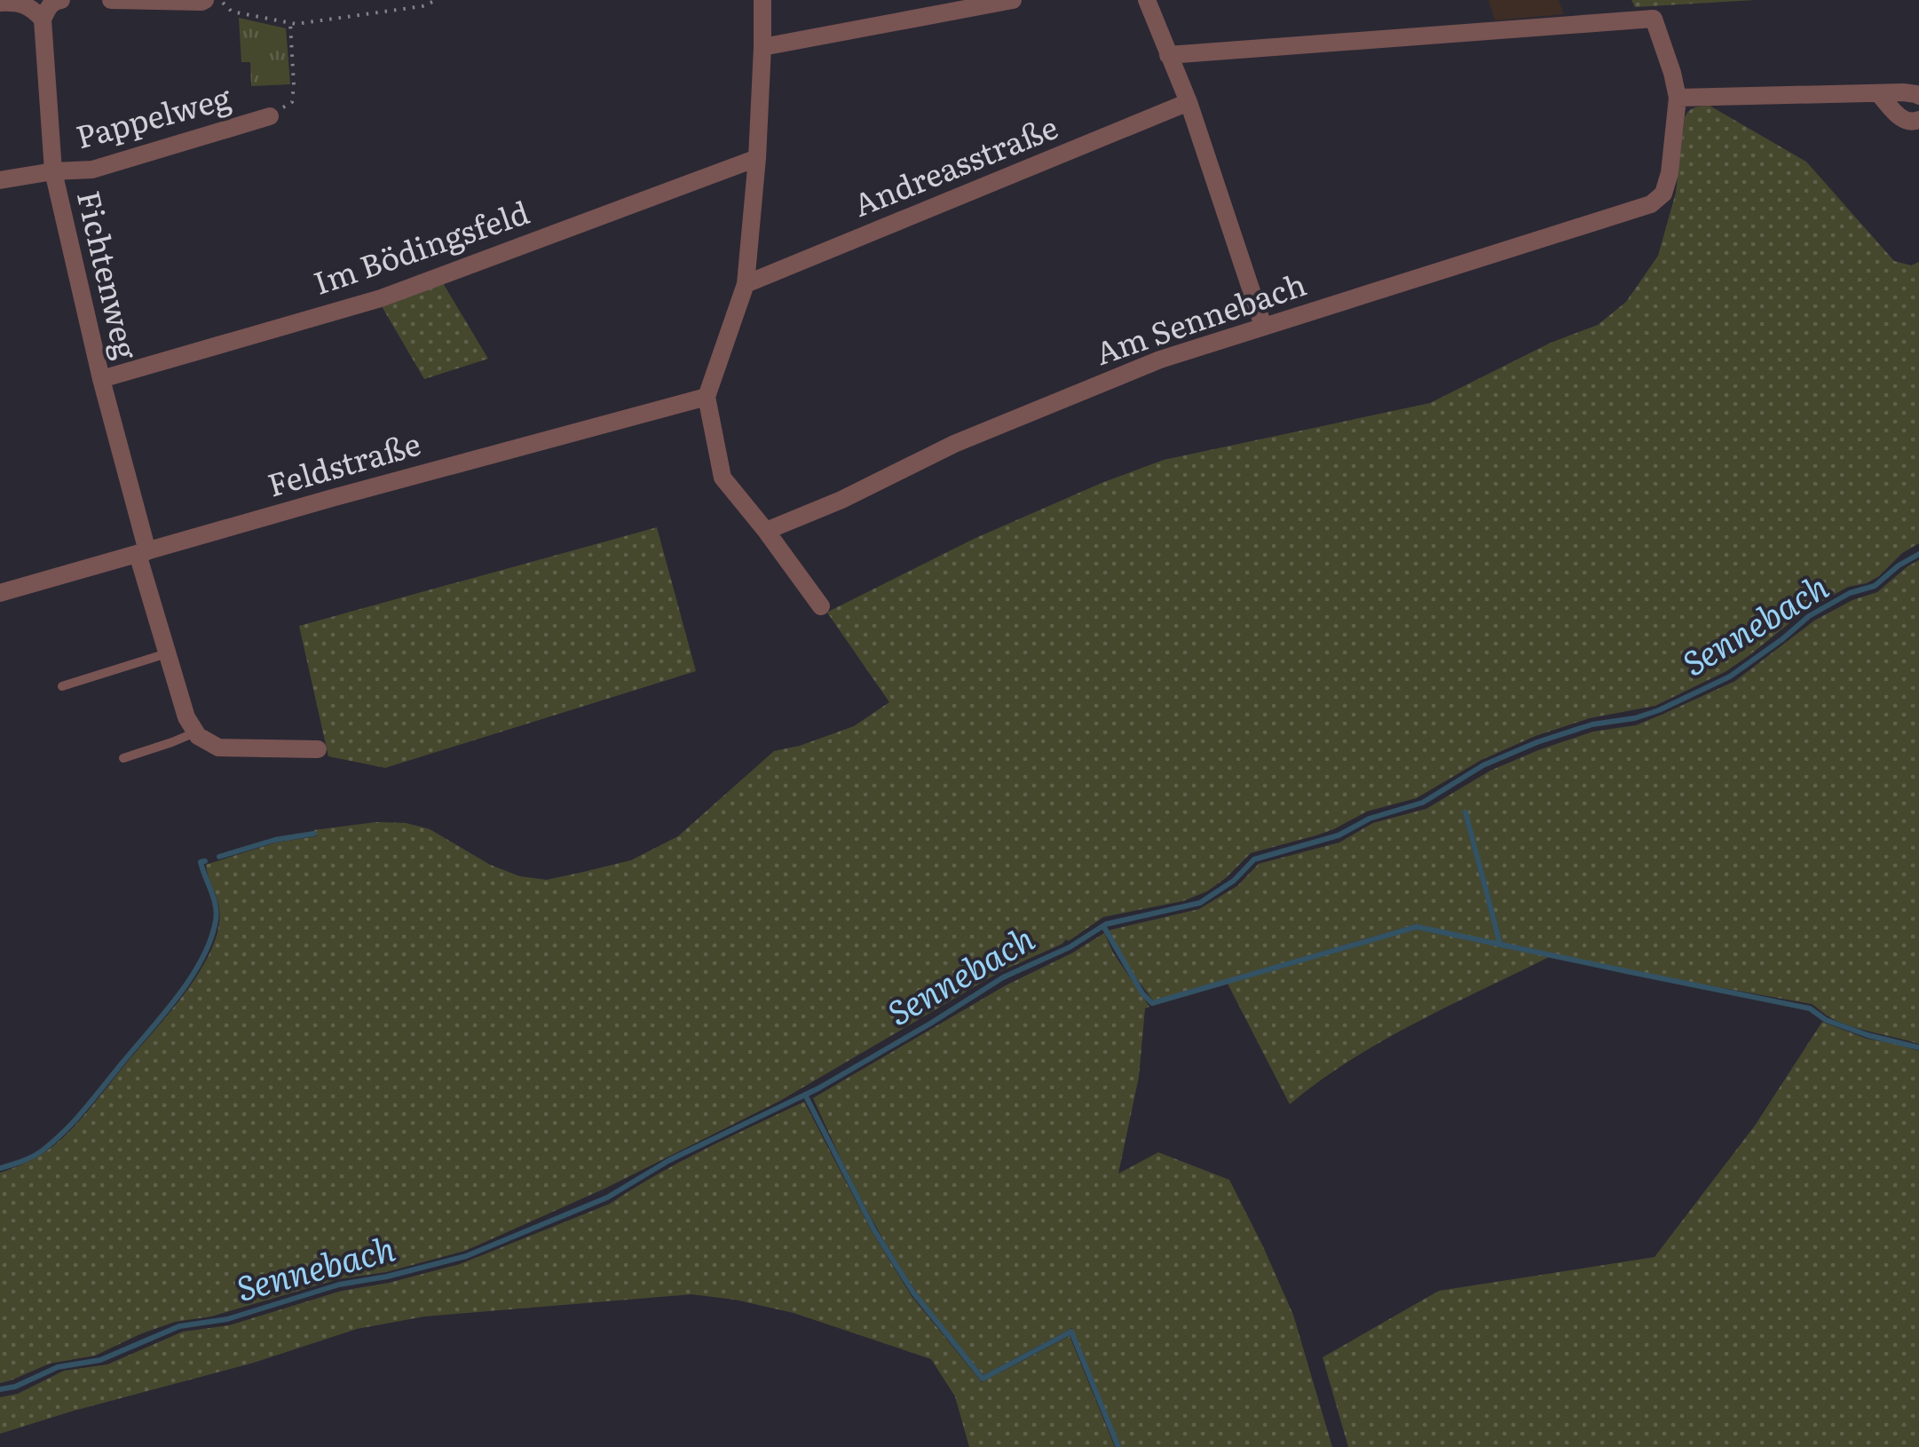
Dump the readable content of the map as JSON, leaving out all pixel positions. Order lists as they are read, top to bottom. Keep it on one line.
{"streets":{"street":["Pappelweg","Andreasstraße","Im Bödingsfeld","Fichtenweg","Am Sennebach","Feldstraße"]},"crossings":[["Pappelweg","Fichtenweg"],["Im Bödingsfeld","Fichtenweg"],["Fichtenweg","Feldstraße"]],"water":["Sennebach"]}
